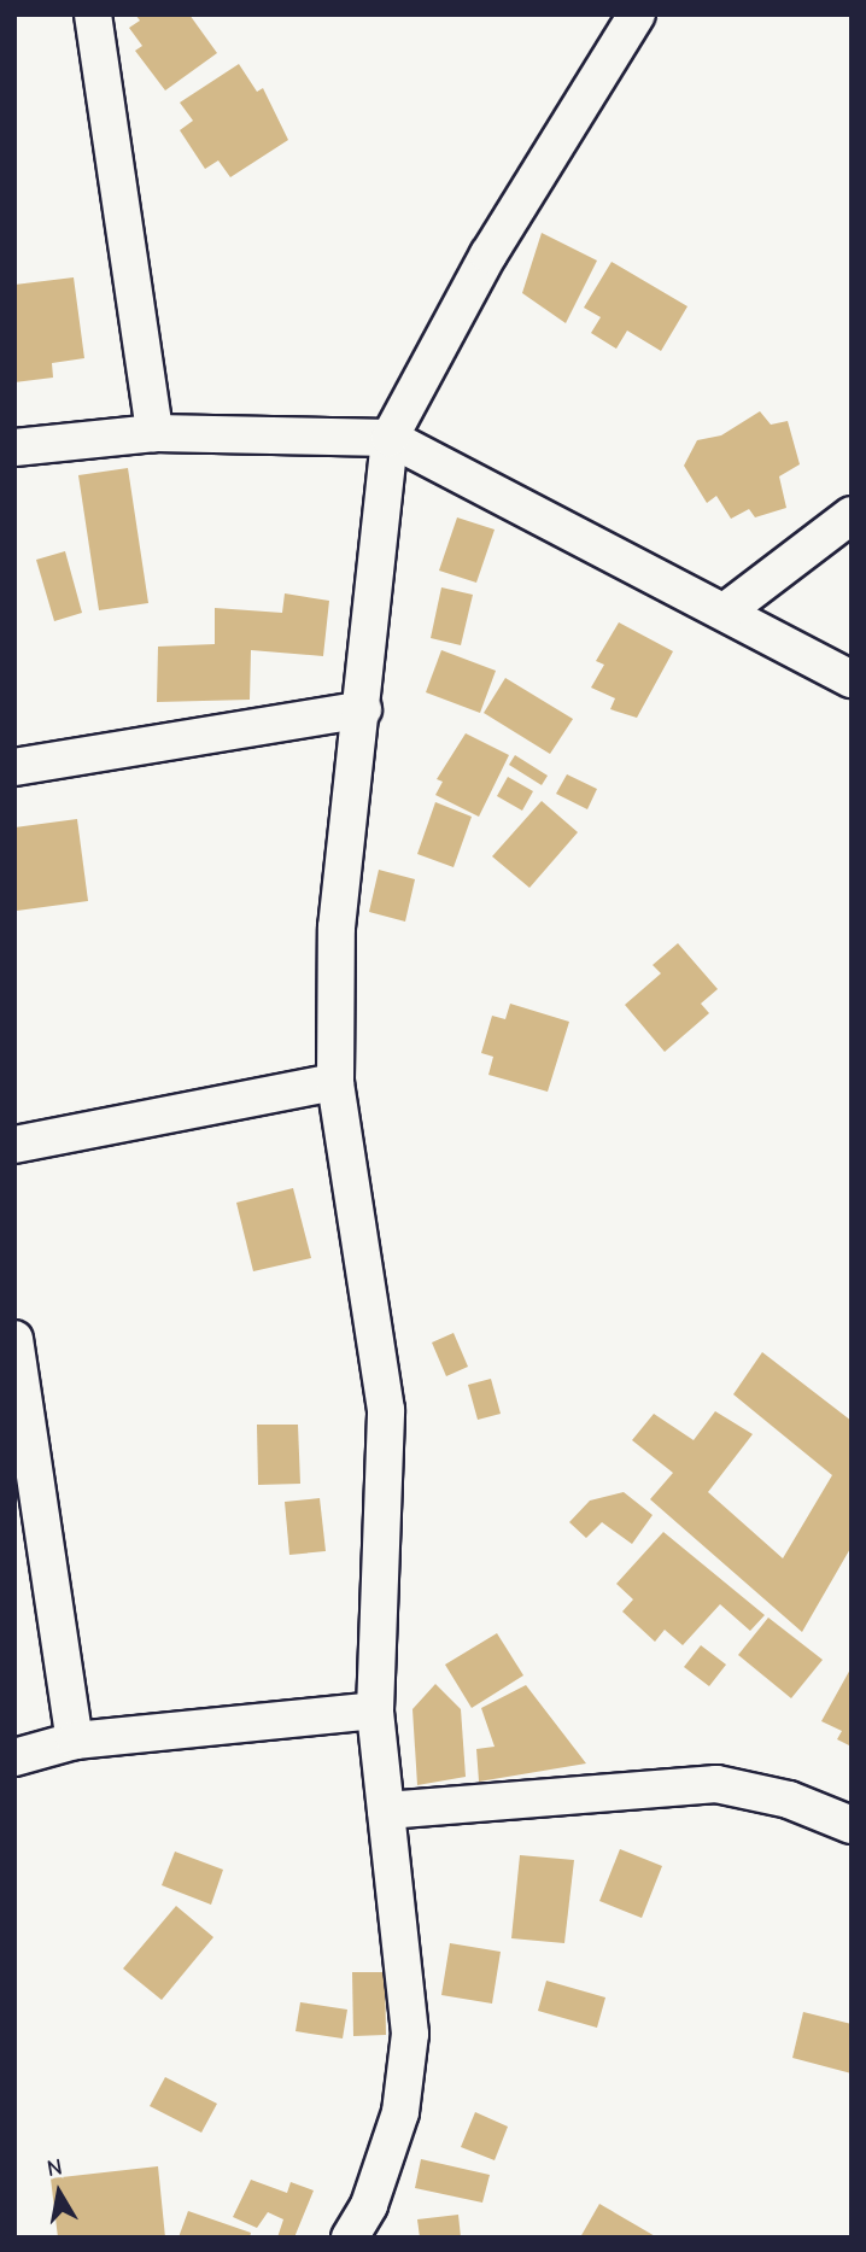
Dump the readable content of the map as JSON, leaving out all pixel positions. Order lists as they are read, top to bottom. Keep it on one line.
{"north":"top"}
